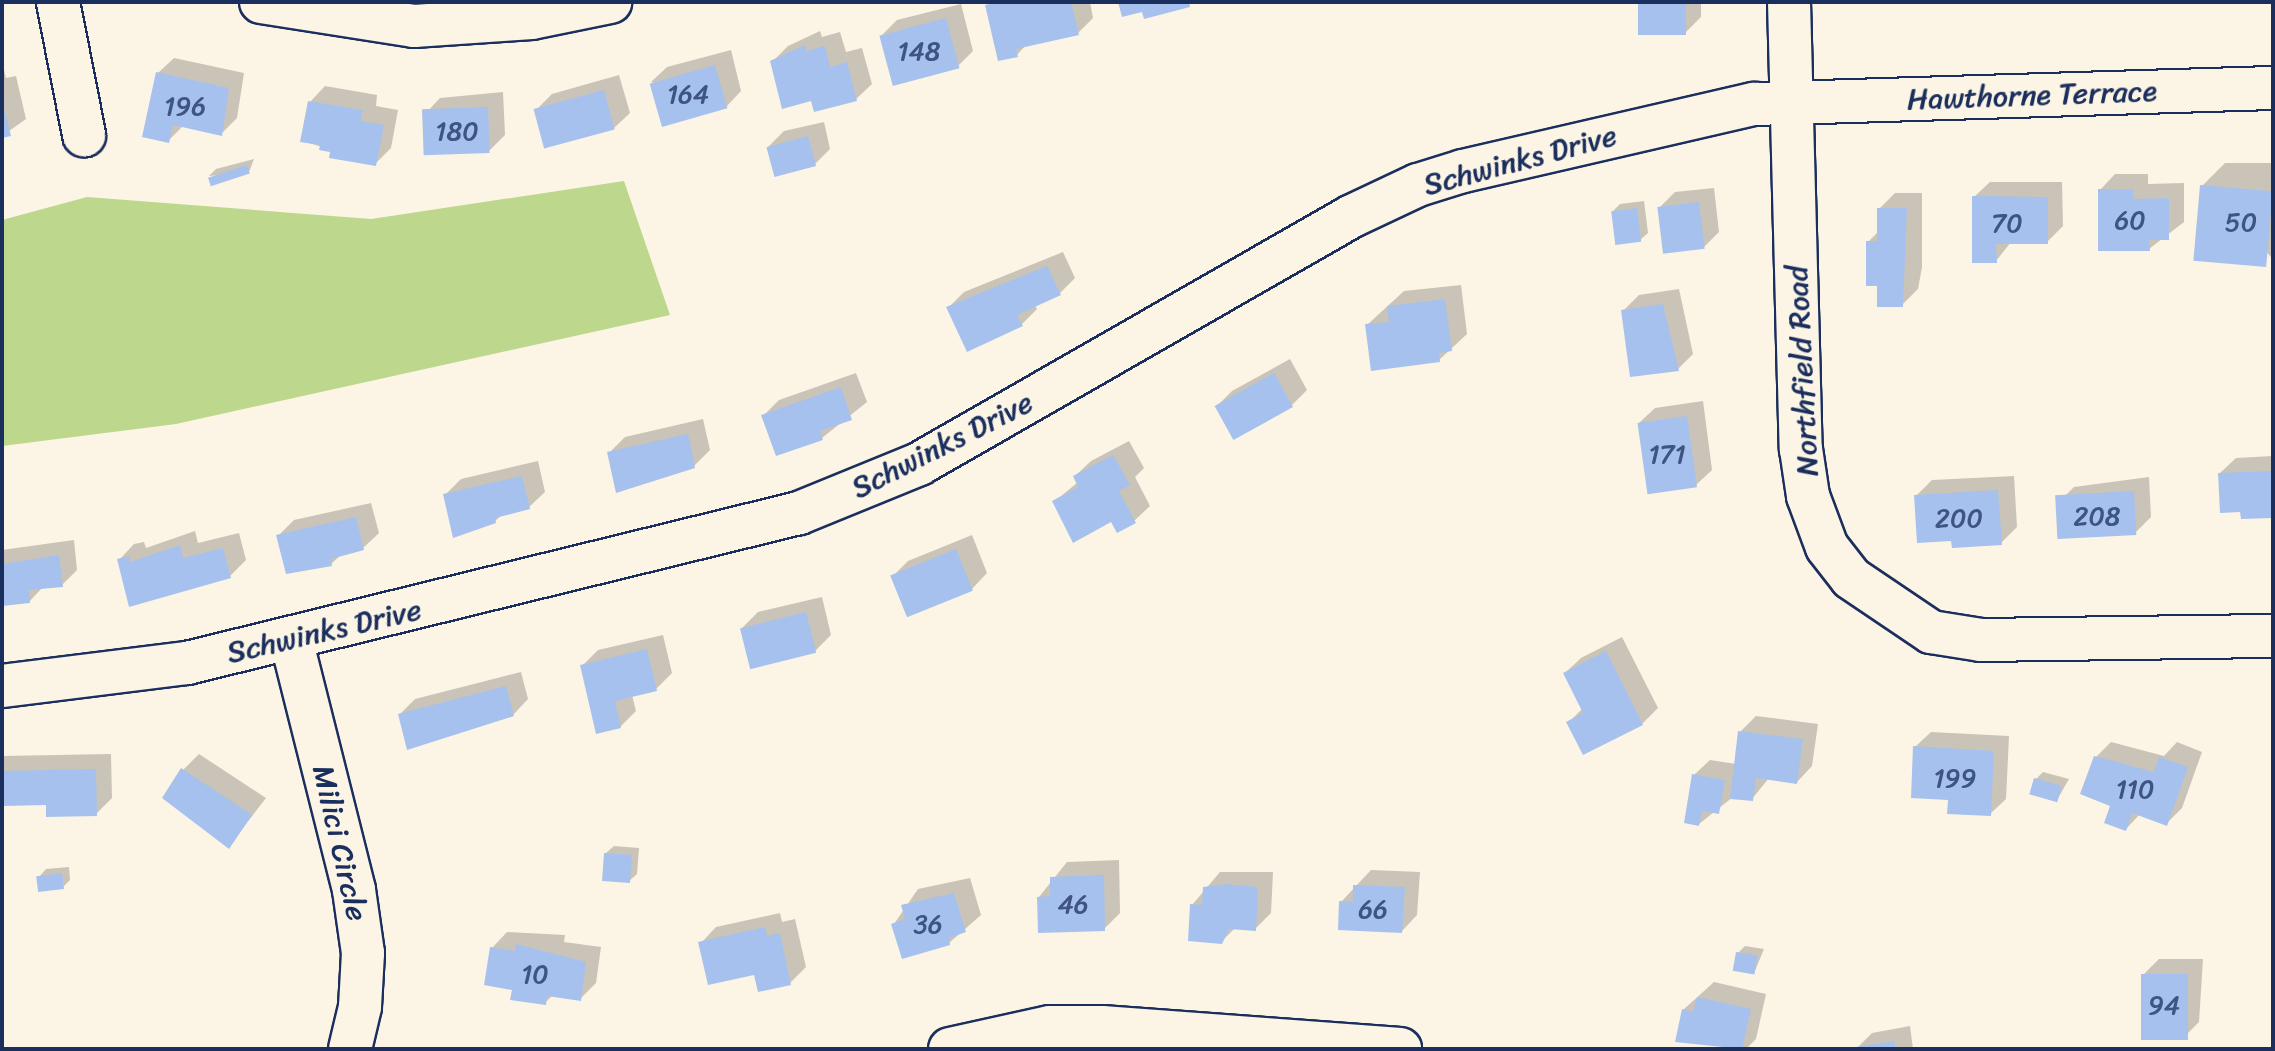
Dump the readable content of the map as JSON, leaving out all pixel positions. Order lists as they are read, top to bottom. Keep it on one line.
{"streets":{"street":["Hawthorne Terrace","Schwinks Drive","Northfield Road","Milici Circle"]},"crossings":[["Hawthorne Terrace","Schwinks Drive"],["Hawthorne Terrace","Northfield Road"],["Schwinks Drive","Northfield Road"],["Schwinks Drive","Milici Circle"]],"house_numbers":["148","164","196","180","60","50","70","171","208","200","199","110","46","66","36","10","94"]}
